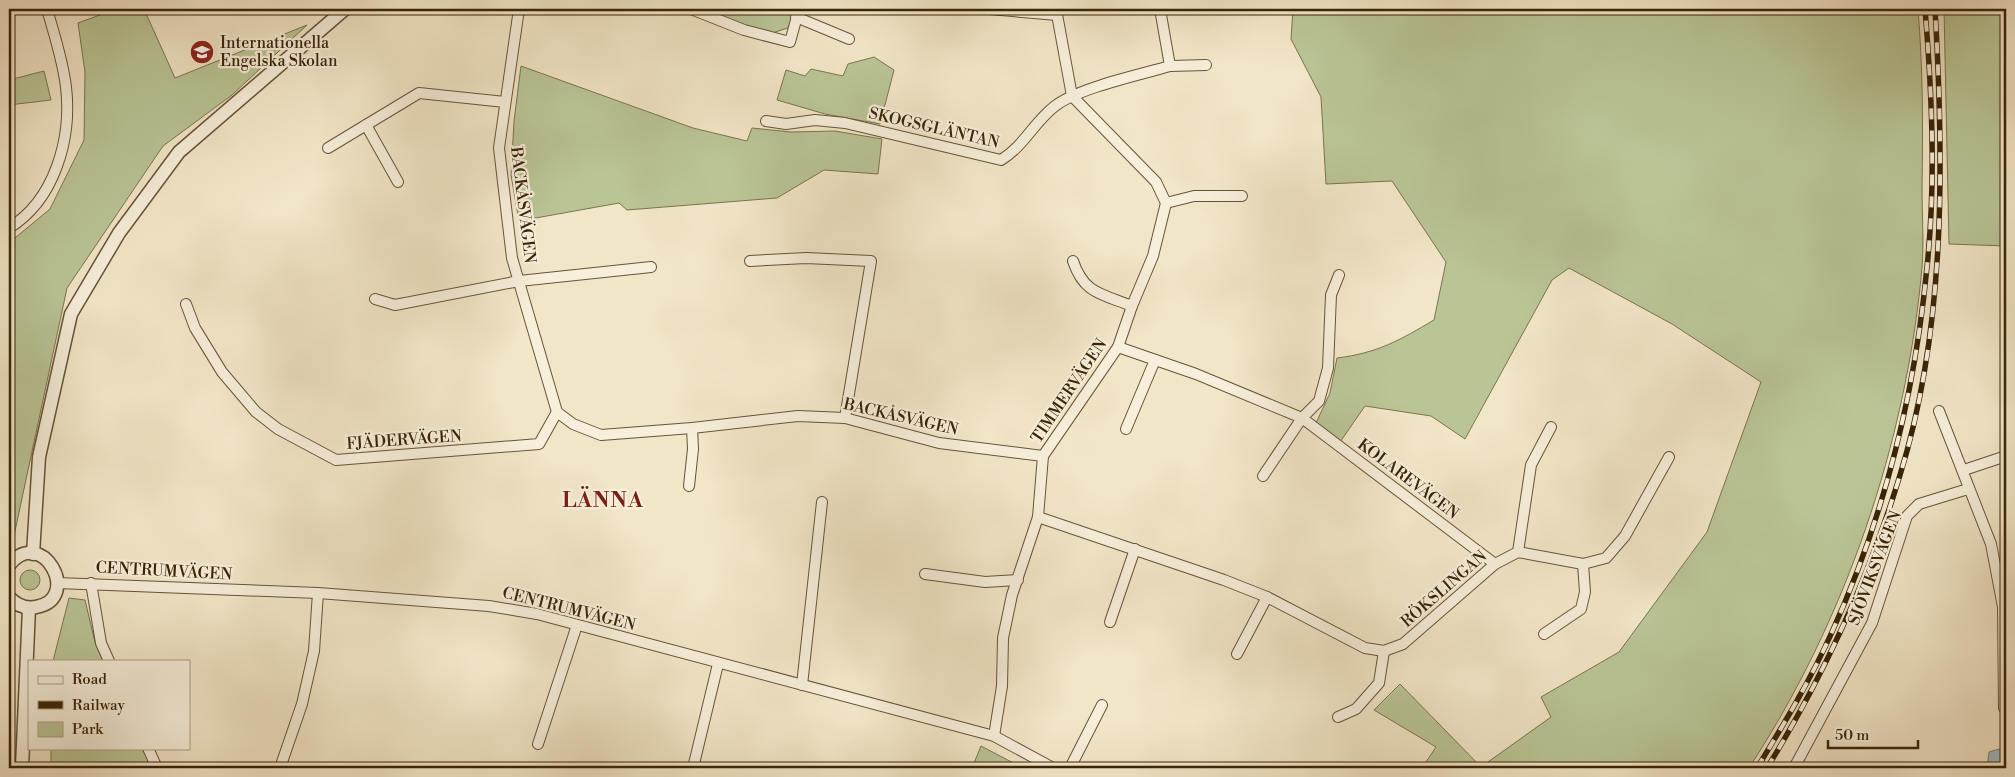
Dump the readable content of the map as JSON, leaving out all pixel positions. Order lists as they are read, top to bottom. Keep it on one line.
{"streets":{"street":["SKOGSGLÄNTAN","BACKÅSVÄGEN","TIMMERVÄGEN","FJÄDERVÄGEN","KOLAREVÄGEN","SJÖVIKSVÄGEN","CENTRUMVÄGEN","RÖKSLINGAN"]},"crossings":[["BACKÅSVÄGEN","TIMMERVÄGEN"],["BACKÅSVÄGEN","FJÄDERVÄGEN"],["TIMMERVÄGEN","KOLAREVÄGEN"],["TIMMERVÄGEN","CENTRUMVÄGEN"],["KOLAREVÄGEN","RÖKSLINGAN"]],"districts":["LÄNNA"],"places":{"school or university":["Internationella Engelska Skolan"]},"legend":["Road","Railway","Park"],"scale_bar":"50 m"}
